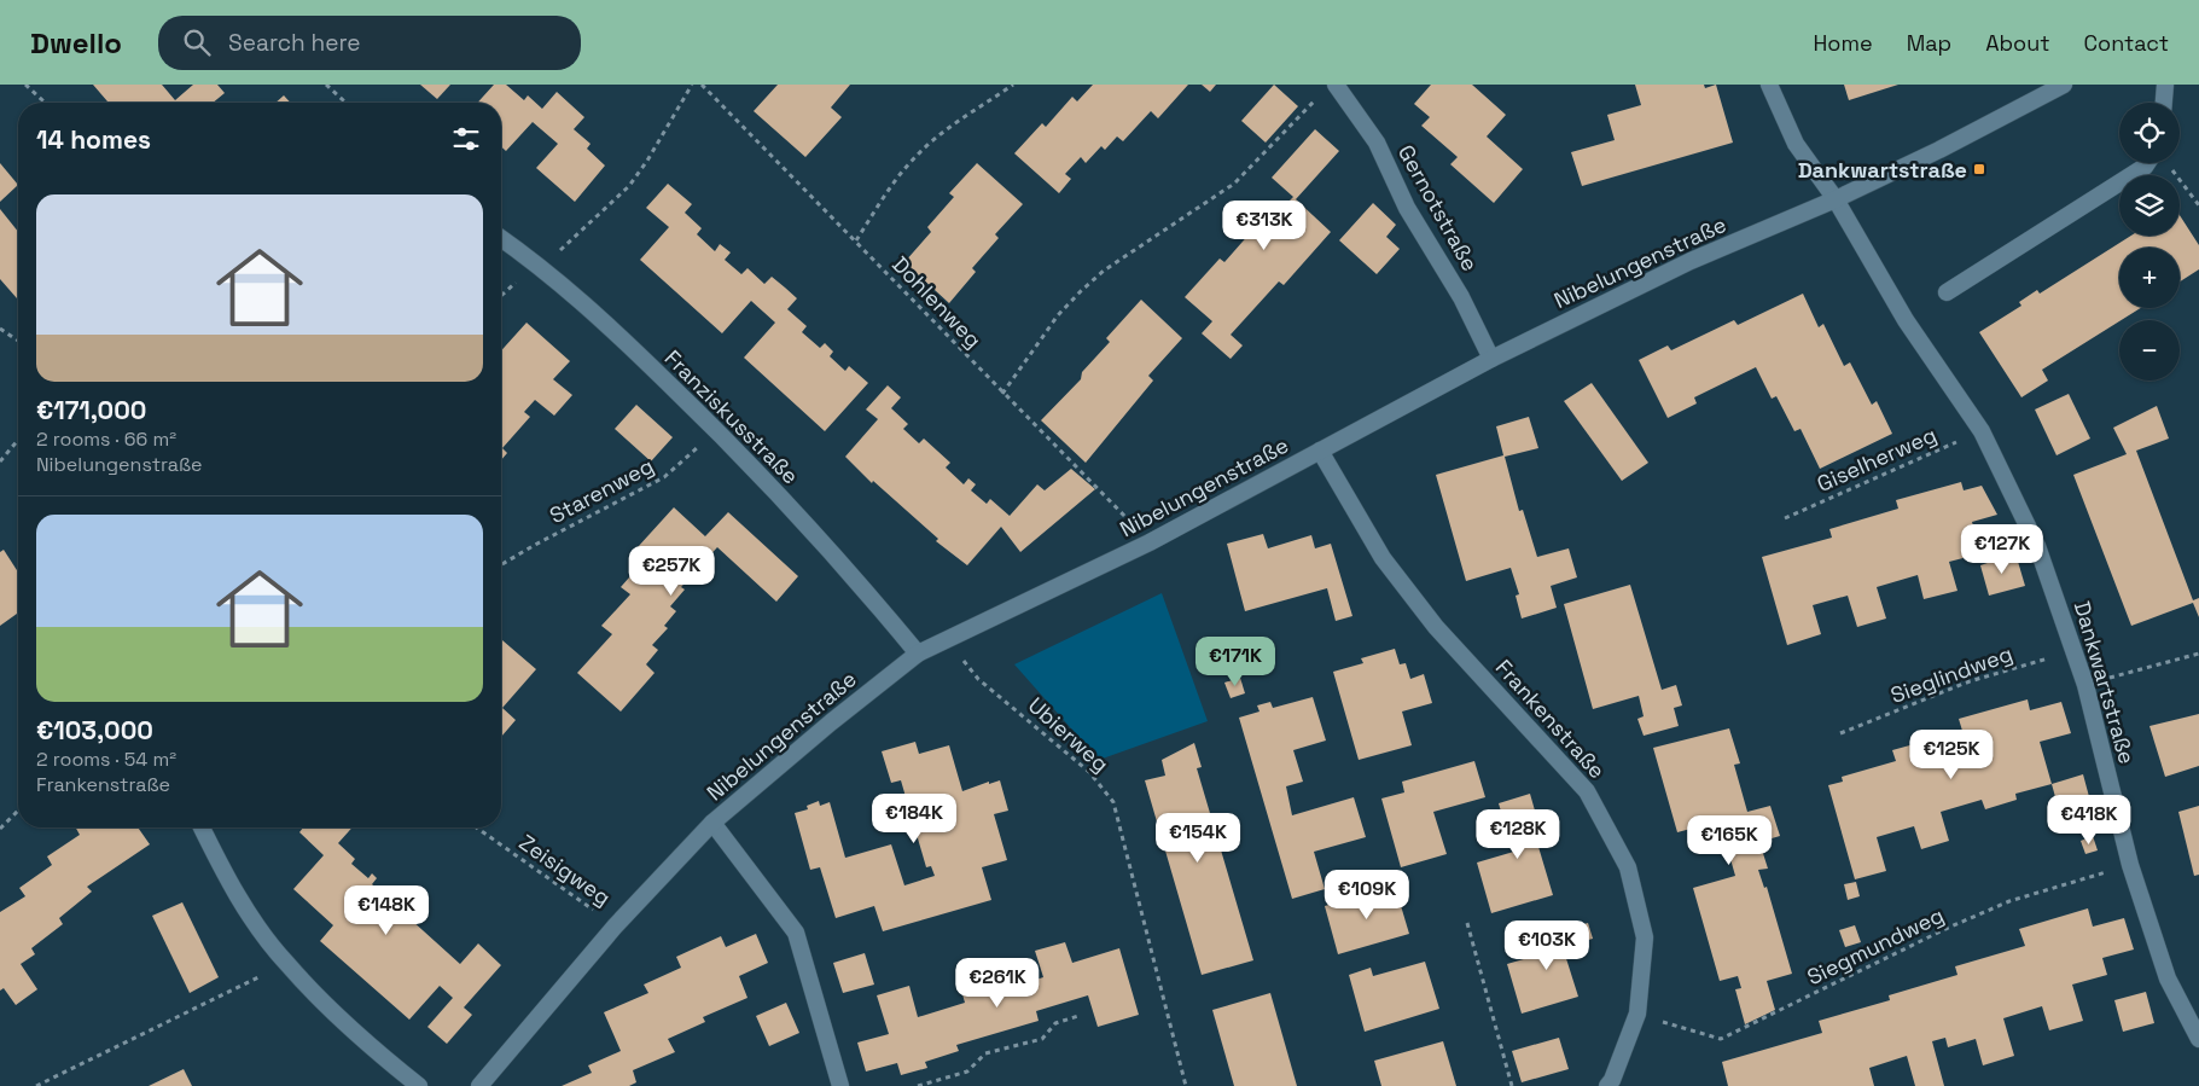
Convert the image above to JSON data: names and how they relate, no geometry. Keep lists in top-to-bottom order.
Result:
{
  "streets": {
    "street": [
      "Gernotstraße",
      "Nibelungenstraße",
      "Franziskusstraße",
      "Dankwartstraße",
      "Frankenstraße"
    ],
    "path": [
      "Dohlenweg",
      "Giselherweg",
      "Starenweg",
      "Sieglindweg",
      "Ubierweg",
      "Zeisigweg",
      "Siegmundweg"
    ]
  },
  "crossings": [
    ["Gernotstraße", "Nibelungenstraße"],
    ["Nibelungenstraße", "Dohlenweg"],
    ["Nibelungenstraße", "Franziskusstraße"],
    ["Nibelungenstraße", "Dankwartstraße"],
    ["Nibelungenstraße", "Frankenstraße"],
    ["Nibelungenstraße", "Ubierweg"],
    ["Nibelungenstraße", "Zeisigweg"],
    ["Franziskusstraße", "Starenweg"],
    ["Giselherweg", "Dankwartstraße"],
    ["Sieglindweg", "Dankwartstraße"],
    ["Dankwartstraße", "Siegmundweg"],
    ["Frankenstraße", "Siegmundweg"]
  ],
  "places": {
    "transit": ["Dankwartstraße"]
  },
  "page": {
    "header": "Dwello",
    "search": "Search here",
    "nav": [
      "Home",
      "Map",
      "About",
      "Contact"
    ],
    "map_buttons": ["+", "−"],
    "heading": "14 homes",
    "list": [
      {
        "name": "€171,000",
        "note": "2 rooms · 66 m² · Nibelungenstraße"
      },
      {
        "name": "€103,000",
        "note": "2 rooms · 54 m² · Frankenstraße"
      }
    ],
    "price": [
      "€313K",
      "€127K",
      "€257K",
      "€171K",
      "€125K",
      "€184K",
      "€418K",
      "€128K",
      "€154K",
      "€165K",
      "€109K",
      "€148K",
      "€103K",
      "€261K"
    ]
  }
}
